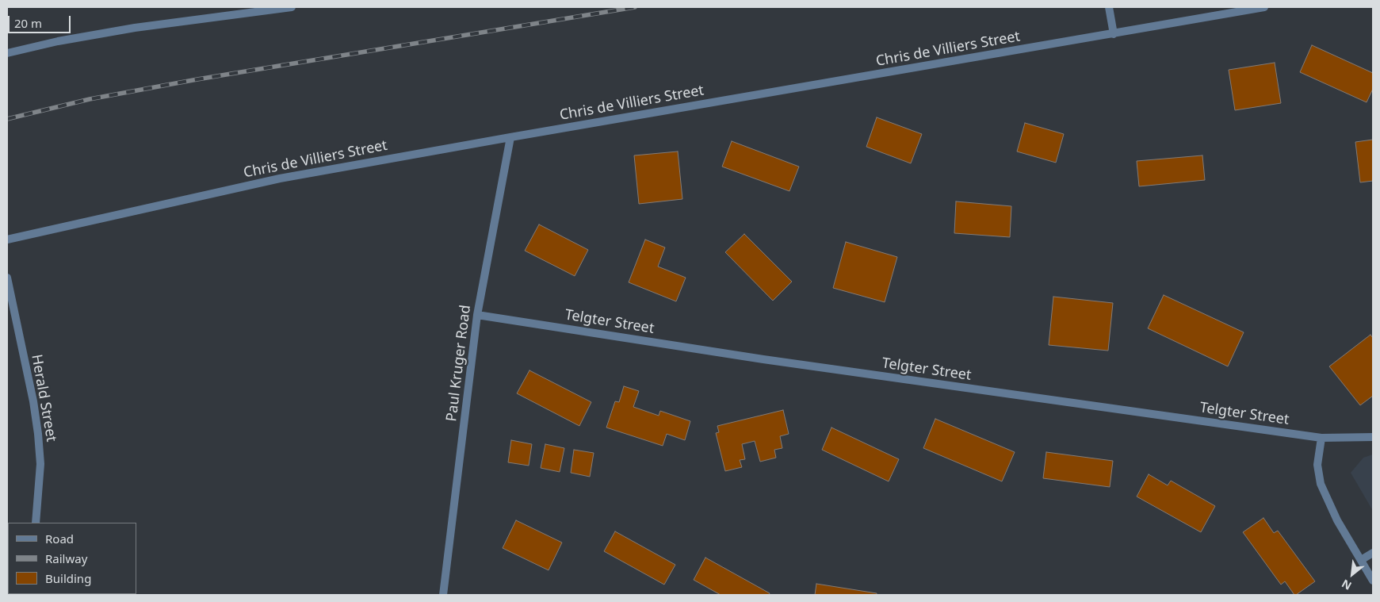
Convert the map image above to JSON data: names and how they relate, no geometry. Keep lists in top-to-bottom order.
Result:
{
  "streets": {
    "street": [
      "Chris de Villiers Street",
      "Telgter Street",
      "Paul Kruger Road",
      "Herald Street"
    ]
  },
  "crossings": [
    ["Chris de Villiers Street", "Paul Kruger Road"],
    ["Telgter Street", "Paul Kruger Road"]
  ],
  "legend": ["Road", "Railway", "Building"],
  "scale_bar": "20 m",
  "north": "bottom left"
}
